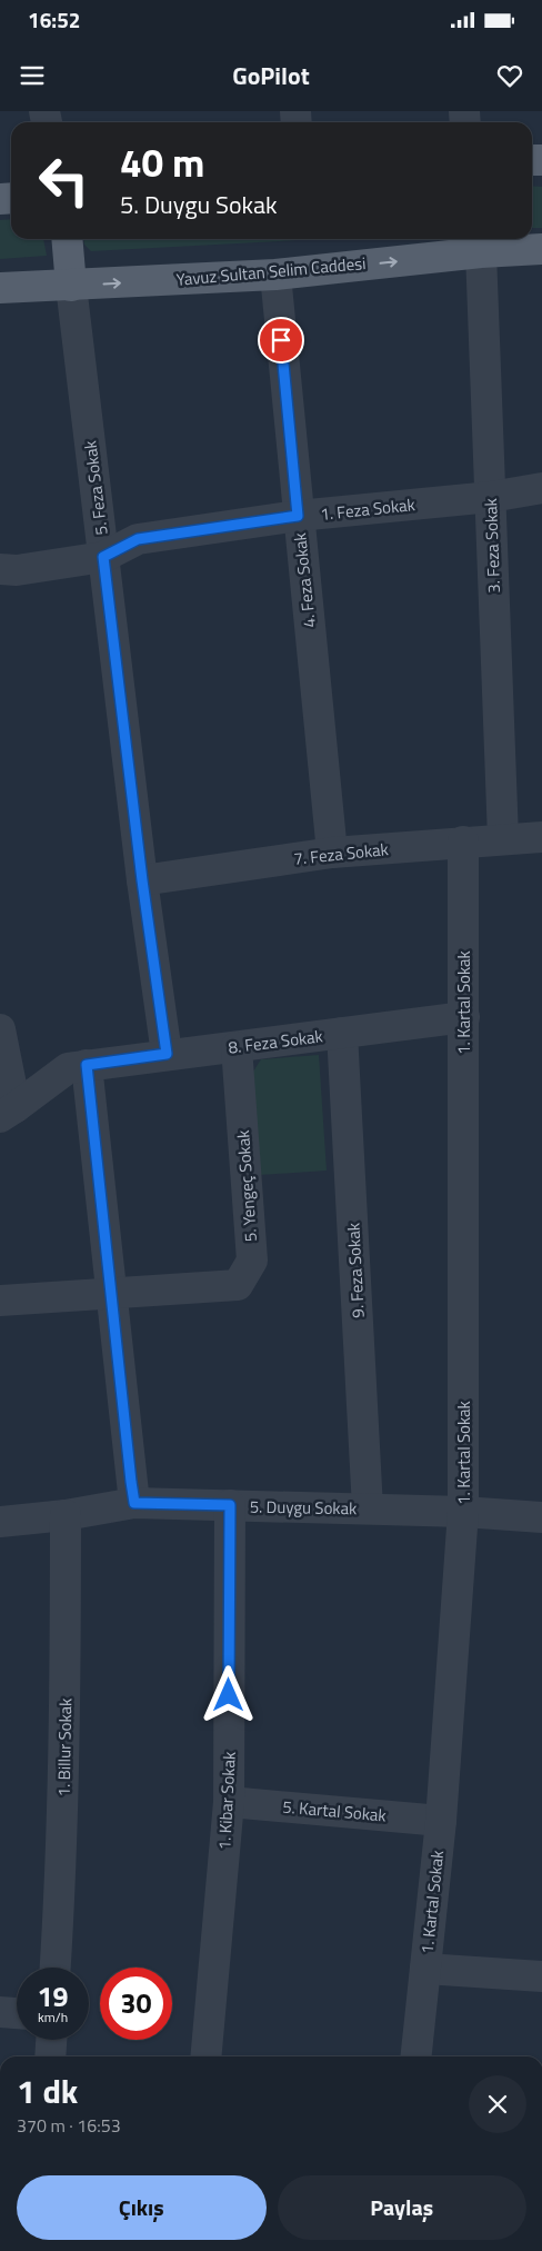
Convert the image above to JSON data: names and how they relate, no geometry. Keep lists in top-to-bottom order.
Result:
{
  "streets": {
    "main road": ["Yavuz Sultan Selim Caddesi"],
    "street": [
      "5. Feza Sokak",
      "1. Feza Sokak",
      "3. Feza Sokak",
      "4. Feza Sokak",
      "7. Feza Sokak",
      "1. Kartal Sokak",
      "8. Feza Sokak",
      "5. Yengeç Sokak",
      "9. Feza Sokak",
      "5. Duygu Sokak",
      "1. Billur Sokak",
      "1. Kibar Sokak",
      "5. Kartal Sokak"
    ]
  },
  "crossings": [
    ["Yavuz Sultan Selim Caddesi", "5. Feza Sokak"],
    ["Yavuz Sultan Selim Caddesi", "3. Feza Sokak"],
    ["Yavuz Sultan Selim Caddesi", "4. Feza Sokak"],
    ["5. Feza Sokak", "1. Feza Sokak"],
    ["5. Feza Sokak", "7. Feza Sokak"],
    ["5. Feza Sokak", "8. Feza Sokak"],
    ["1. Feza Sokak", "3. Feza Sokak"],
    ["1. Feza Sokak", "4. Feza Sokak"],
    ["3. Feza Sokak", "7. Feza Sokak"],
    ["4. Feza Sokak", "7. Feza Sokak"],
    ["7. Feza Sokak", "1. Kartal Sokak"],
    ["1. Kartal Sokak", "8. Feza Sokak"],
    ["1. Kartal Sokak", "5. Duygu Sokak"],
    ["1. Kartal Sokak", "5. Kartal Sokak"],
    ["8. Feza Sokak", "5. Yengeç Sokak"],
    ["8. Feza Sokak", "9. Feza Sokak"],
    ["9. Feza Sokak", "5. Duygu Sokak"],
    ["5. Duygu Sokak", "1. Billur Sokak"],
    ["5. Duygu Sokak", "1. Kibar Sokak"],
    ["1. Kibar Sokak", "5. Kartal Sokak"]
  ],
  "one_way": ["Yavuz Sultan Selim Caddesi"],
  "page": {
    "status": "16:52",
    "header": "GoPilot",
    "turn": ["40 m", "5. Duygu Sokak"],
    "speed": "19 km/h",
    "limit": "30",
    "heading": ["1 dk", "370 m · 16:53"],
    "buttons": ["Çıkış", "Paylaş"]
  }
}
